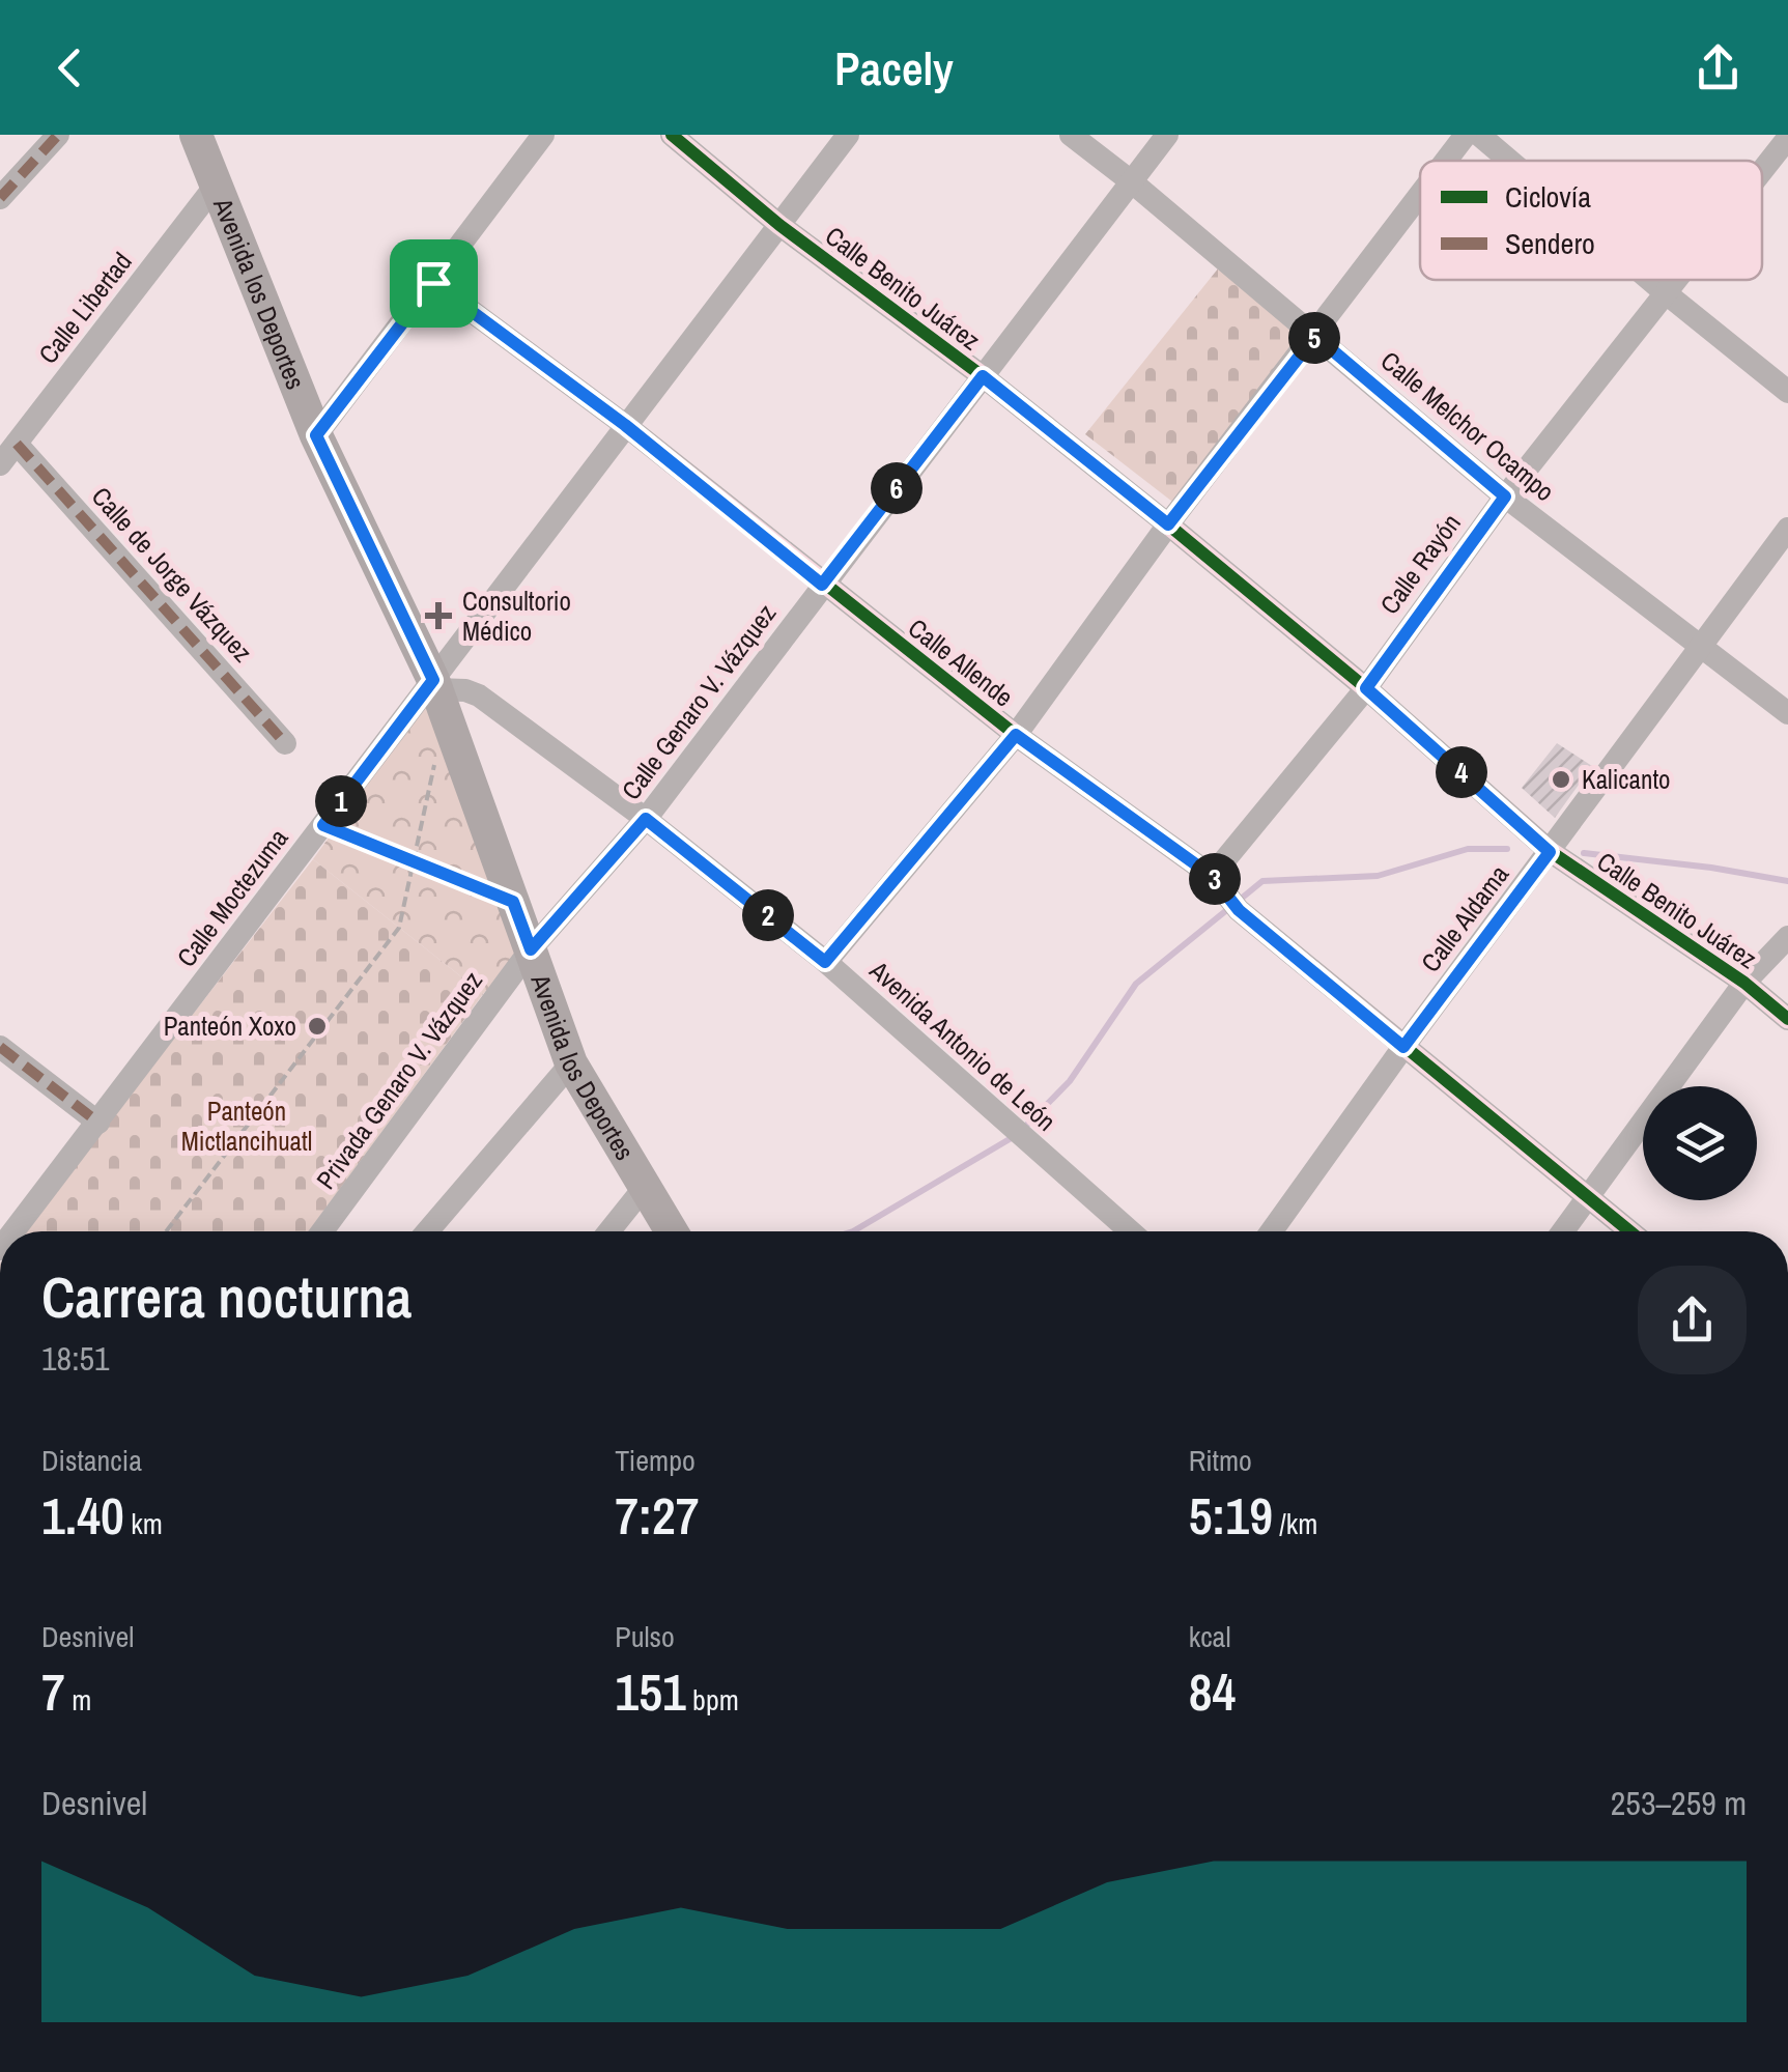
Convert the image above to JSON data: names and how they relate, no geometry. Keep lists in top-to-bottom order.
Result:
{
  "streets": {
    "street": [
      "Calle Benito Juárez",
      "Avenida los Deportes",
      "Calle Libertad",
      "Calle Melchor Ocampo",
      "Calle Rayón",
      "Calle de Jorge Vázquez",
      "Calle Allende",
      "Calle Genaro V. Vázquez",
      "Calle Moctezuma",
      "Calle Aldama",
      "Avenida Antonio de León",
      "Privada Genaro V. Vázquez"
    ]
  },
  "crossings": [
    ["Calle Benito Juárez", "Calle Rayón"],
    ["Calle Benito Juárez", "Calle Genaro V. Vázquez"],
    ["Calle Benito Juárez", "Calle Moctezuma"],
    ["Calle Benito Juárez", "Calle Aldama"],
    ["Avenida los Deportes", "Calle Libertad"],
    ["Avenida los Deportes", "Calle Genaro V. Vázquez"],
    ["Avenida los Deportes", "Calle Moctezuma"],
    ["Avenida los Deportes", "Avenida Antonio de León"],
    ["Avenida los Deportes", "Privada Genaro V. Vázquez"],
    ["Calle Libertad", "Calle de Jorge Vázquez"],
    ["Calle Melchor Ocampo", "Calle Rayón"],
    ["Calle Melchor Ocampo", "Calle Genaro V. Vázquez"],
    ["Calle Melchor Ocampo", "Calle Aldama"],
    ["Calle Rayón", "Calle Allende"],
    ["Calle Allende", "Calle Genaro V. Vázquez"],
    ["Calle Allende", "Calle Moctezuma"],
    ["Calle Allende", "Calle Aldama"],
    ["Calle Genaro V. Vázquez", "Avenida Antonio de León"],
    ["Calle Genaro V. Vázquez", "Privada Genaro V. Vázquez"],
    ["Calle Moctezuma", "Avenida Antonio de León"]
  ],
  "parks": ["Panteón Mictlancihuatl"],
  "places": {
    "health": ["Consultorio Médico"],
    "other": ["Kalicanto", "Panteón Xoxo"]
  },
  "legend": ["Ciclovía", "Sendero"],
  "page": {
    "header": "Pacely",
    "pins": [
      "5",
      "6",
      "4",
      "1",
      "3",
      "2"
    ],
    "heading": ["Carrera nocturna", "18:51"],
    "stats": [
      ["Distancia", "1.40 km"],
      ["Tiempo", "7:27"],
      ["Ritmo", "5:19 /km"],
      ["Desnivel", "7 m"],
      ["Pulso", "151 bpm"],
      ["kcal", "84"]
    ],
    "chart": ["Desnivel", "253–259 m"]
  }
}
